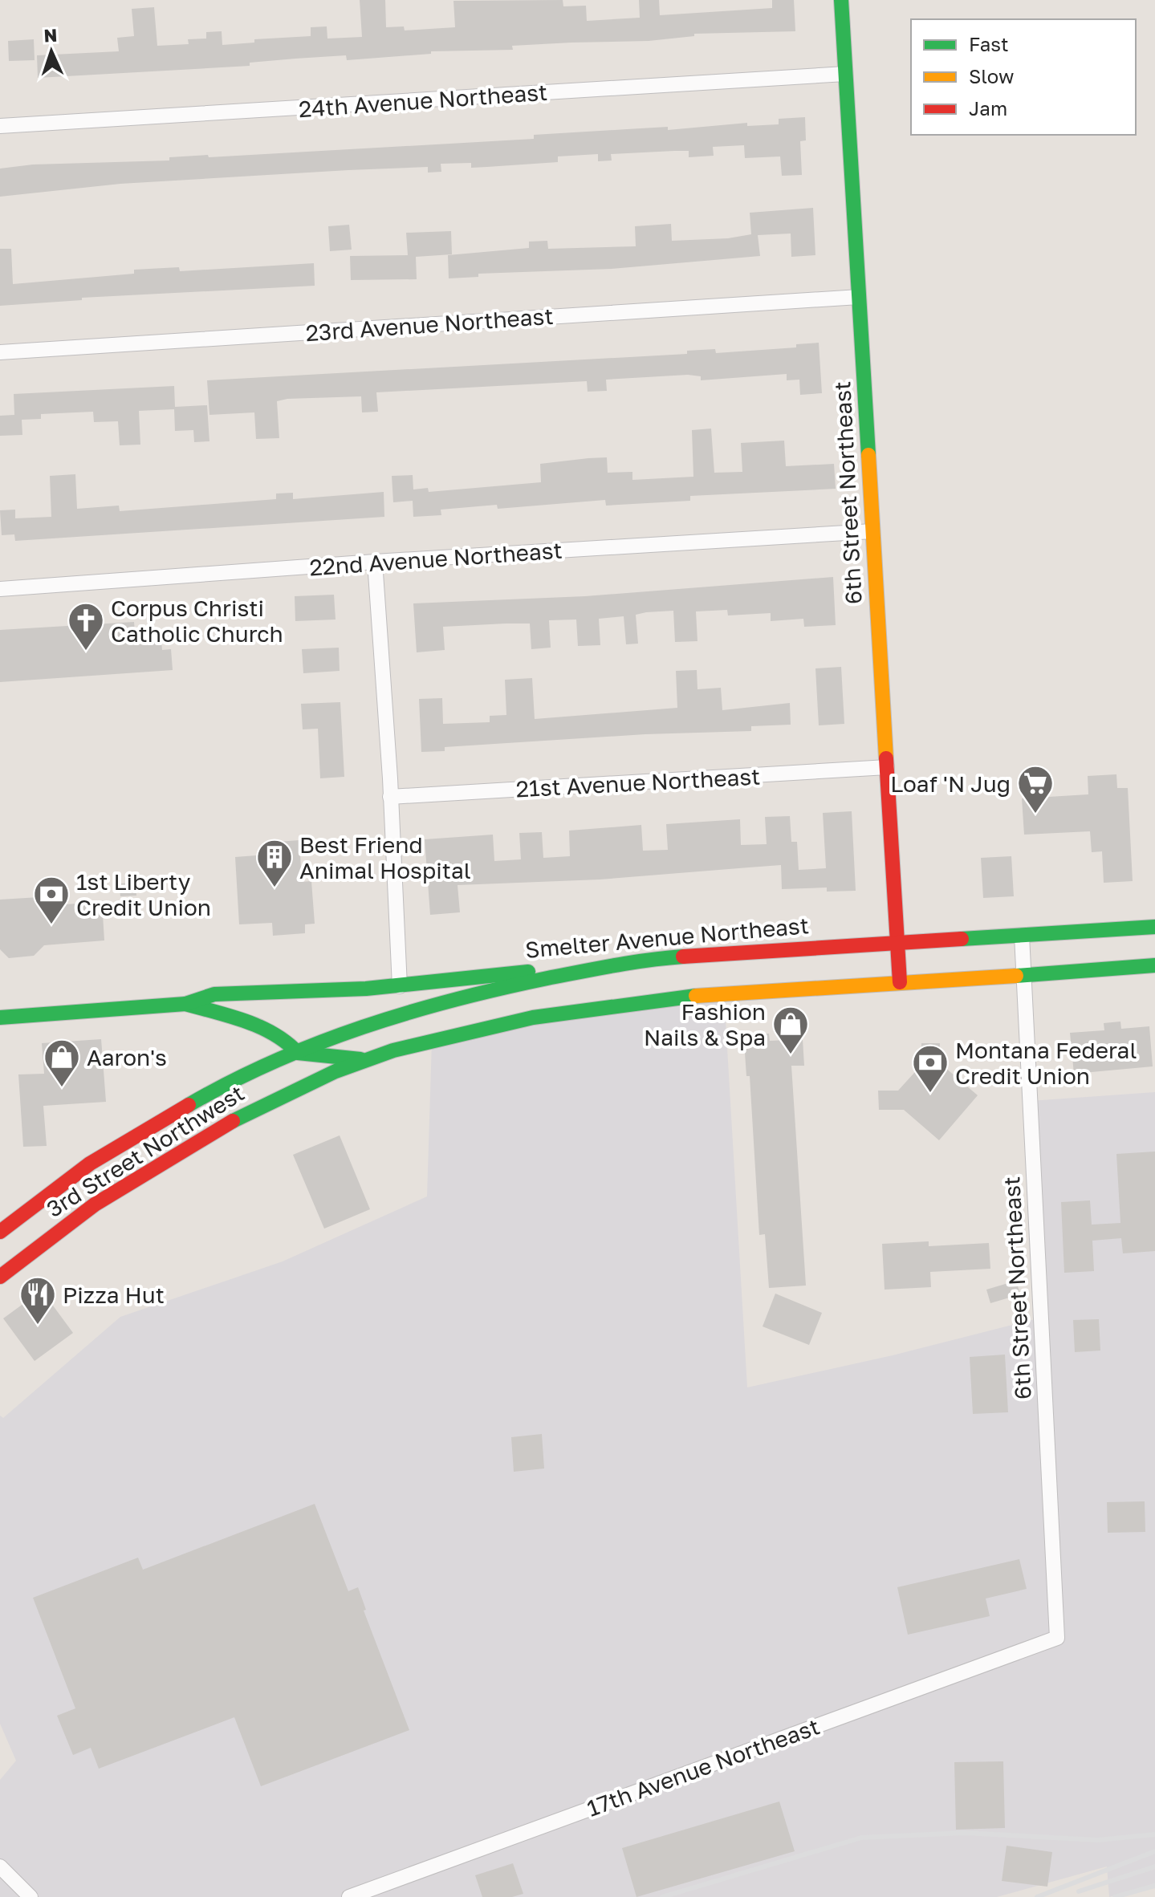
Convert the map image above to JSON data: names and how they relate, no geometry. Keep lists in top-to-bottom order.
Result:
{
  "streets": {
    "main road": ["6th Street Northeast", "Smelter Avenue Northeast", "3rd Street Northwest"],
    "street": [
      "24th Avenue Northeast",
      "23rd Avenue Northeast",
      "22nd Avenue Northeast",
      "21st Avenue Northeast",
      "17th Avenue Northeast"
    ]
  },
  "crossings": [
    ["24th Avenue Northeast", "6th Street Northeast"],
    ["23rd Avenue Northeast", "6th Street Northeast"],
    ["6th Street Northeast", "22nd Avenue Northeast"],
    ["6th Street Northeast", "21st Avenue Northeast"],
    ["6th Street Northeast", "Smelter Avenue Northeast"],
    ["6th Street Northeast", "3rd Street Northwest"],
    ["6th Street Northeast", "17th Avenue Northeast"],
    ["Smelter Avenue Northeast", "3rd Street Northwest"]
  ],
  "places": {
    "church": ["Corpus Christi Catholic Church"],
    "supermarket": ["Loaf 'N Jug"],
    "building": ["Best Friend Animal Hospital"],
    "bank": ["1st Liberty Credit Union", "Montana Federal Credit Union"],
    "shop": ["Fashion Nails & Spa", "Aaron's"],
    "restaurant": ["Pizza Hut"]
  },
  "legend": ["Fast", "Slow", "Jam"],
  "north": "top"
}
